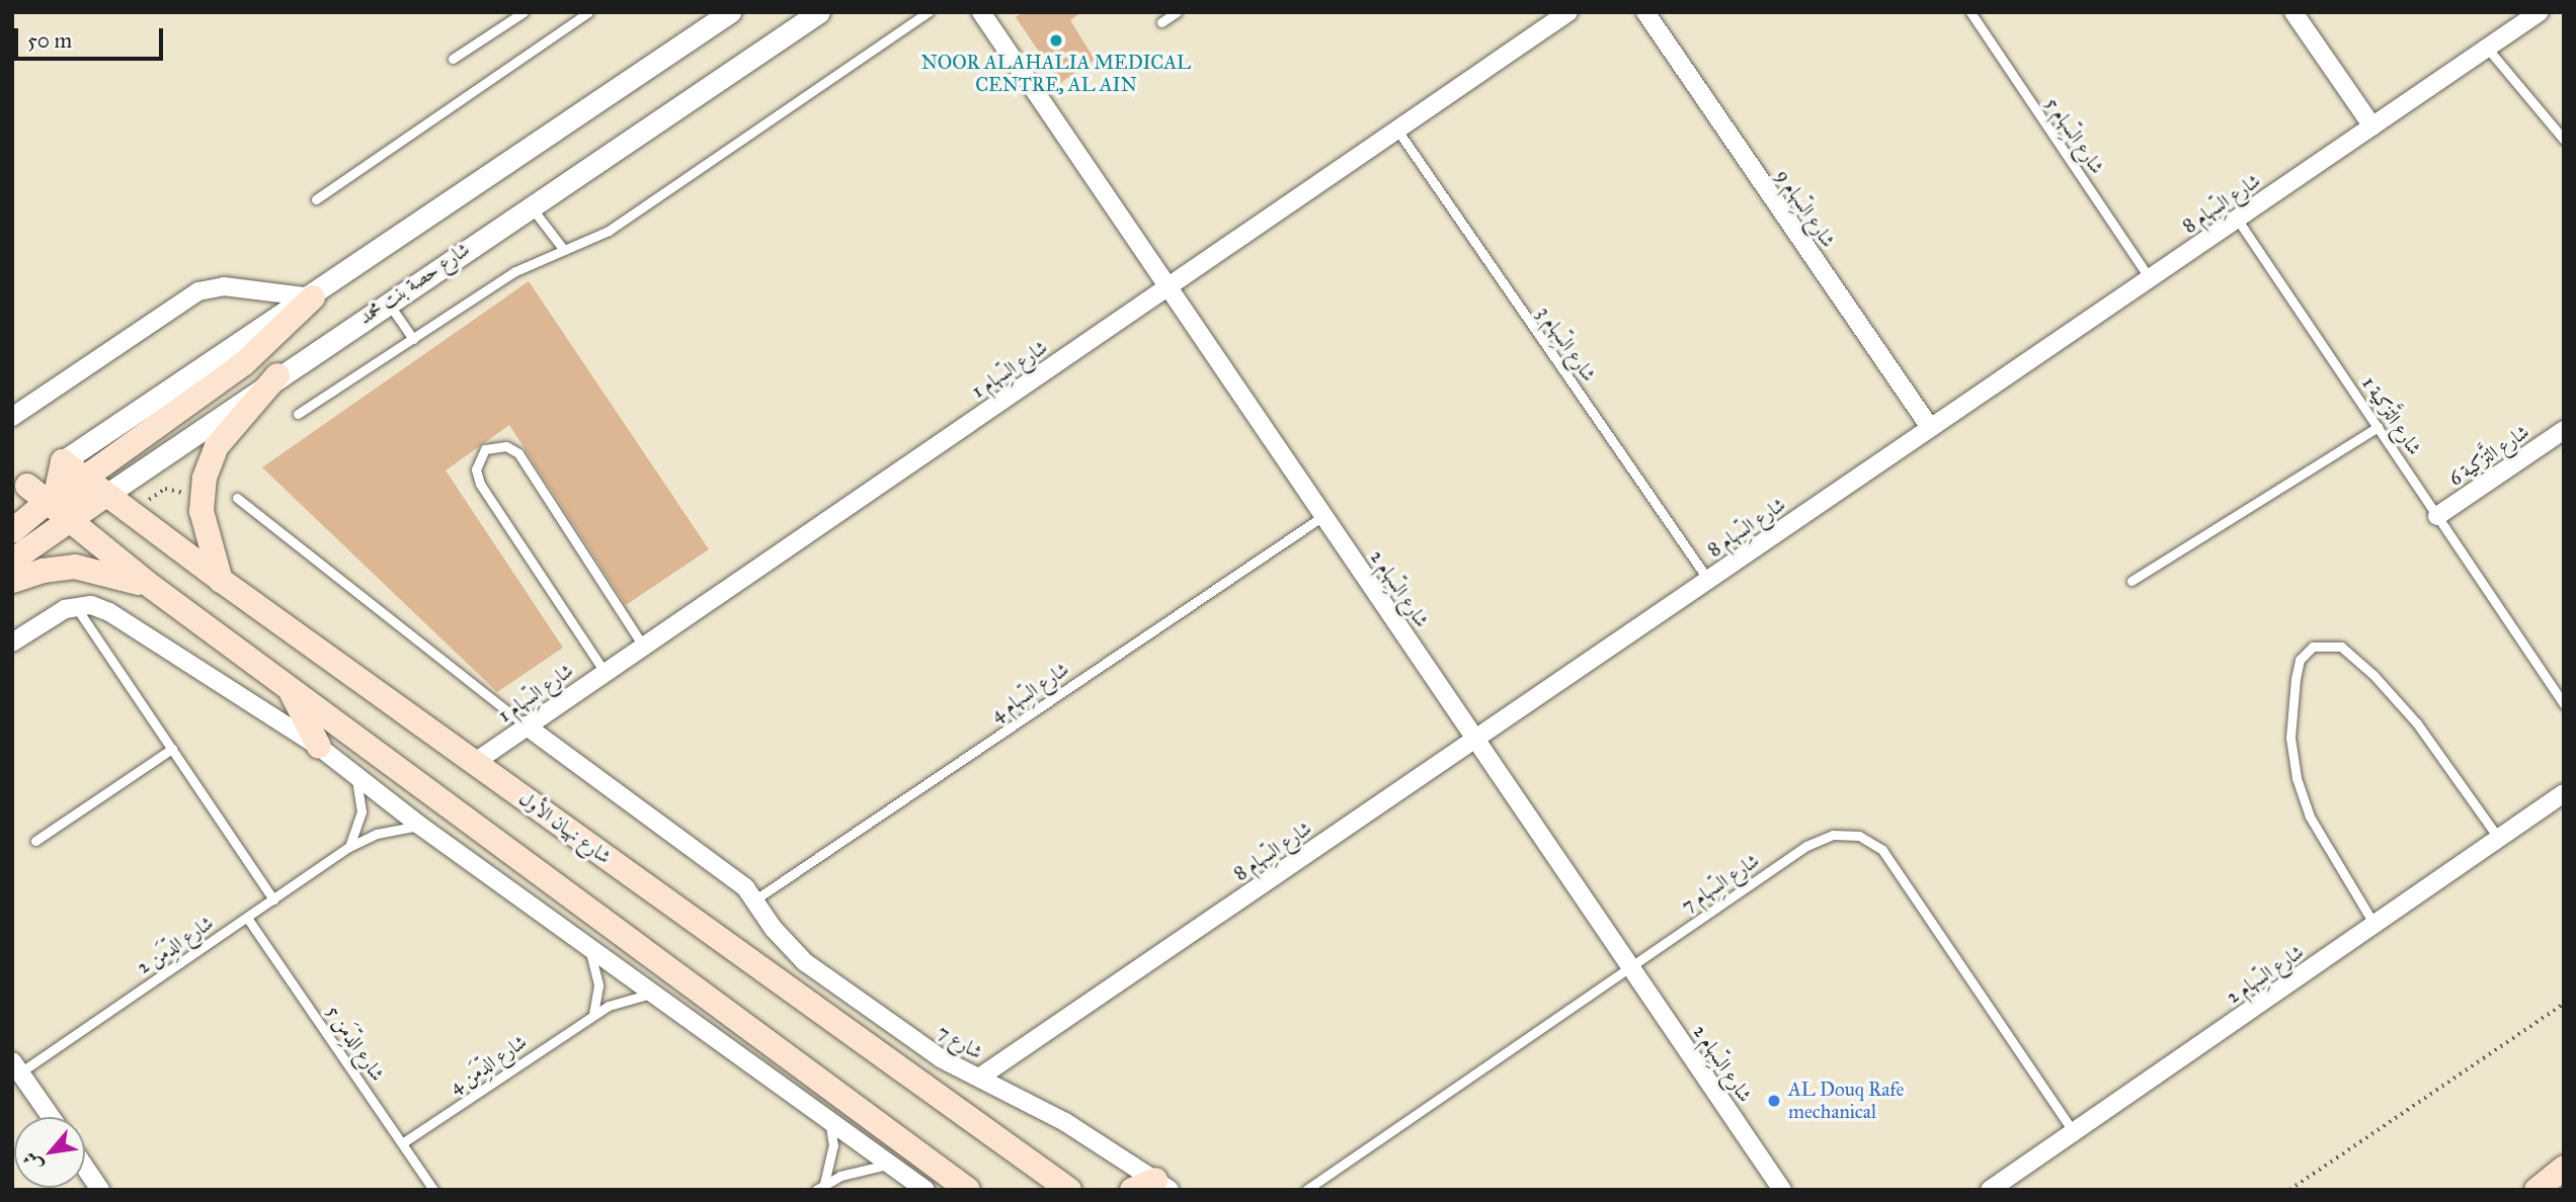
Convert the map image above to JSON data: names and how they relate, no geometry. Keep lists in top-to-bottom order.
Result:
{
  "streets": {
    "main road": ["شارع حصة بنت محمد", "شارع نهيان الأول"],
    "street": [
      "شارع السِّهام 8",
      "شارع السِّهام 9",
      "شارع السِّهام 1",
      "شارع التَّزكية 6",
      "شارع السِّهام 2",
      "شارع 7"
    ],
    "lane": [
      "شارع السِّهام 5",
      "شارع السِّهام 3",
      "شارع التَّزكية 1",
      "شارع السِّهام 4",
      "شارع السِّهام 7",
      "شارع الدِّمَن 2",
      "شارع الدِّمَن 5",
      "شارع الدِّمَن 4"
    ]
  },
  "crossings": [
    ["شارع السِّهام 5", "شارع السِّهام 8"],
    ["شارع السِّهام 8", "شارع السِّهام 9"],
    ["شارع السِّهام 8", "شارع السِّهام 3"],
    ["شارع السِّهام 8", "شارع التَّزكية 1"],
    ["شارع السِّهام 8", "شارع السِّهام 2"],
    ["شارع السِّهام 8", "شارع 7"],
    ["شارع حصة بنت محمد", "شارع نهيان الأول"],
    ["شارع السِّهام 3", "شارع السِّهام 1"],
    ["شارع السِّهام 1", "شارع السِّهام 2"],
    ["شارع السِّهام 1", "شارع نهيان الأول"],
    ["شارع السِّهام 1", "شارع 7"],
    ["شارع التَّزكية 1", "شارع التَّزكية 6"],
    ["شارع السِّهام 2", "شارع السِّهام 4"],
    ["شارع السِّهام 2", "شارع السِّهام 7"],
    ["شارع السِّهام 4", "شارع 7"],
    ["شارع الدِّمَن 2", "شارع الدِّمَن 5"],
    ["شارع الدِّمَن 5", "شارع الدِّمَن 4"]
  ],
  "places": ["NOOR ALAHALIA MEDICAL CENTRE, AL AIN", "AL Douq Rafe mechanical"],
  "scale_bar": "50 m",
  "north": "bottom left"
}
